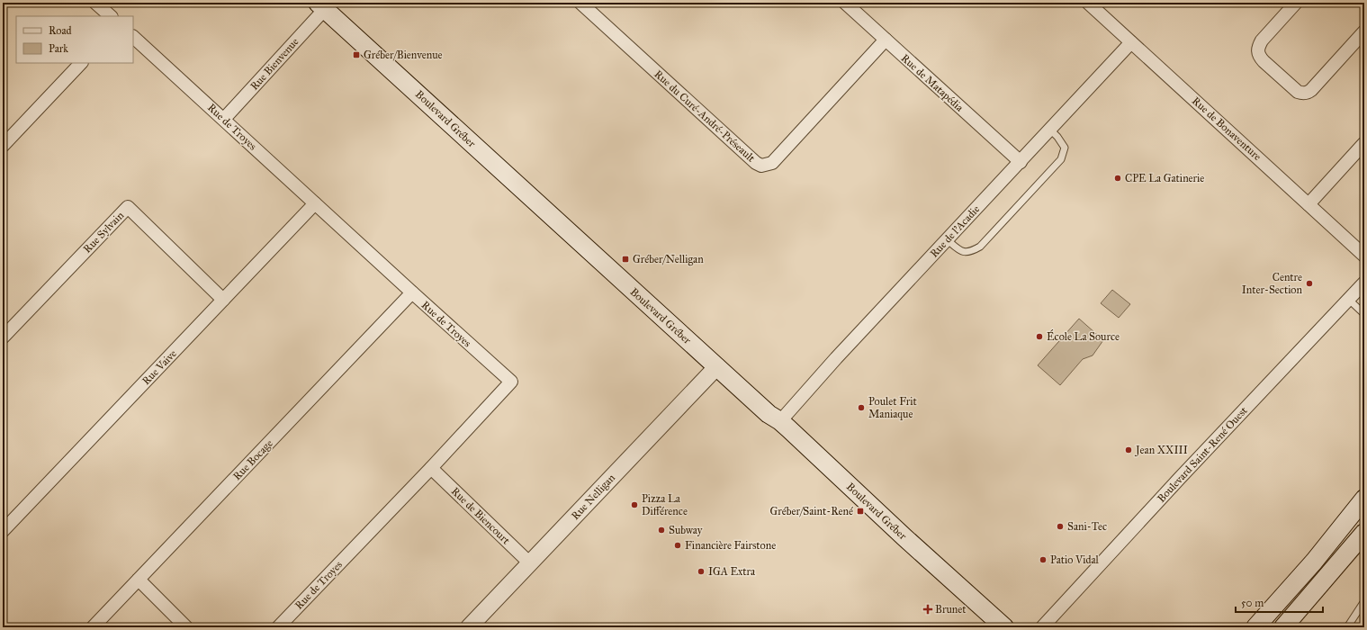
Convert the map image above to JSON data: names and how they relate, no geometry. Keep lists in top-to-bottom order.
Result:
{
  "streets": {
    "main road": ["Boulevard Gréber"],
    "street": [
      "Rue Bienvenue",
      "Rue de Matapédia",
      "Rue du Curé-André-Préseault",
      "Rue de Troyes",
      "Rue de Bonaventure",
      "Rue de l'Acadie",
      "Rue Sylvain",
      "Rue Vaive",
      "Boulevard Saint-René Ouest",
      "Rue Bocage",
      "Rue Nelligan",
      "Rue de Biencourt"
    ]
  },
  "crossings": [
    ["Rue Bienvenue", "Boulevard Gréber"],
    ["Rue Bienvenue", "Rue de Troyes"],
    ["Rue de Matapédia", "Rue du Curé-André-Préseault"],
    ["Rue de Matapédia", "Rue de l'Acadie"],
    ["Boulevard Gréber", "Rue de l'Acadie"],
    ["Boulevard Gréber", "Rue Nelligan"],
    ["Rue de Troyes", "Rue Vaive"],
    ["Rue de Troyes", "Rue Bocage"],
    ["Rue de Troyes", "Rue de Biencourt"],
    ["Rue de Bonaventure", "Rue de l'Acadie"],
    ["Rue Sylvain", "Rue Vaive"],
    ["Rue Nelligan", "Rue de Biencourt"]
  ],
  "places": {
    "transit": ["Gréber/Bienvenue", "Gréber/Nelligan", "Gréber/Saint-René"],
    "other": [
      "CPE La Gatinerie",
      "Centre Inter-Section",
      "École La Source",
      "Poulet Frit Maniaque",
      "Jean XXIII",
      "Pizza La Différence",
      "Sani-Tec",
      "Subway",
      "Financière Fairstone",
      "Patio Vidal",
      "IGA Extra"
    ],
    "health": ["Brunet"]
  },
  "legend": ["Road", "Park"],
  "scale_bar": "50 m"
}
